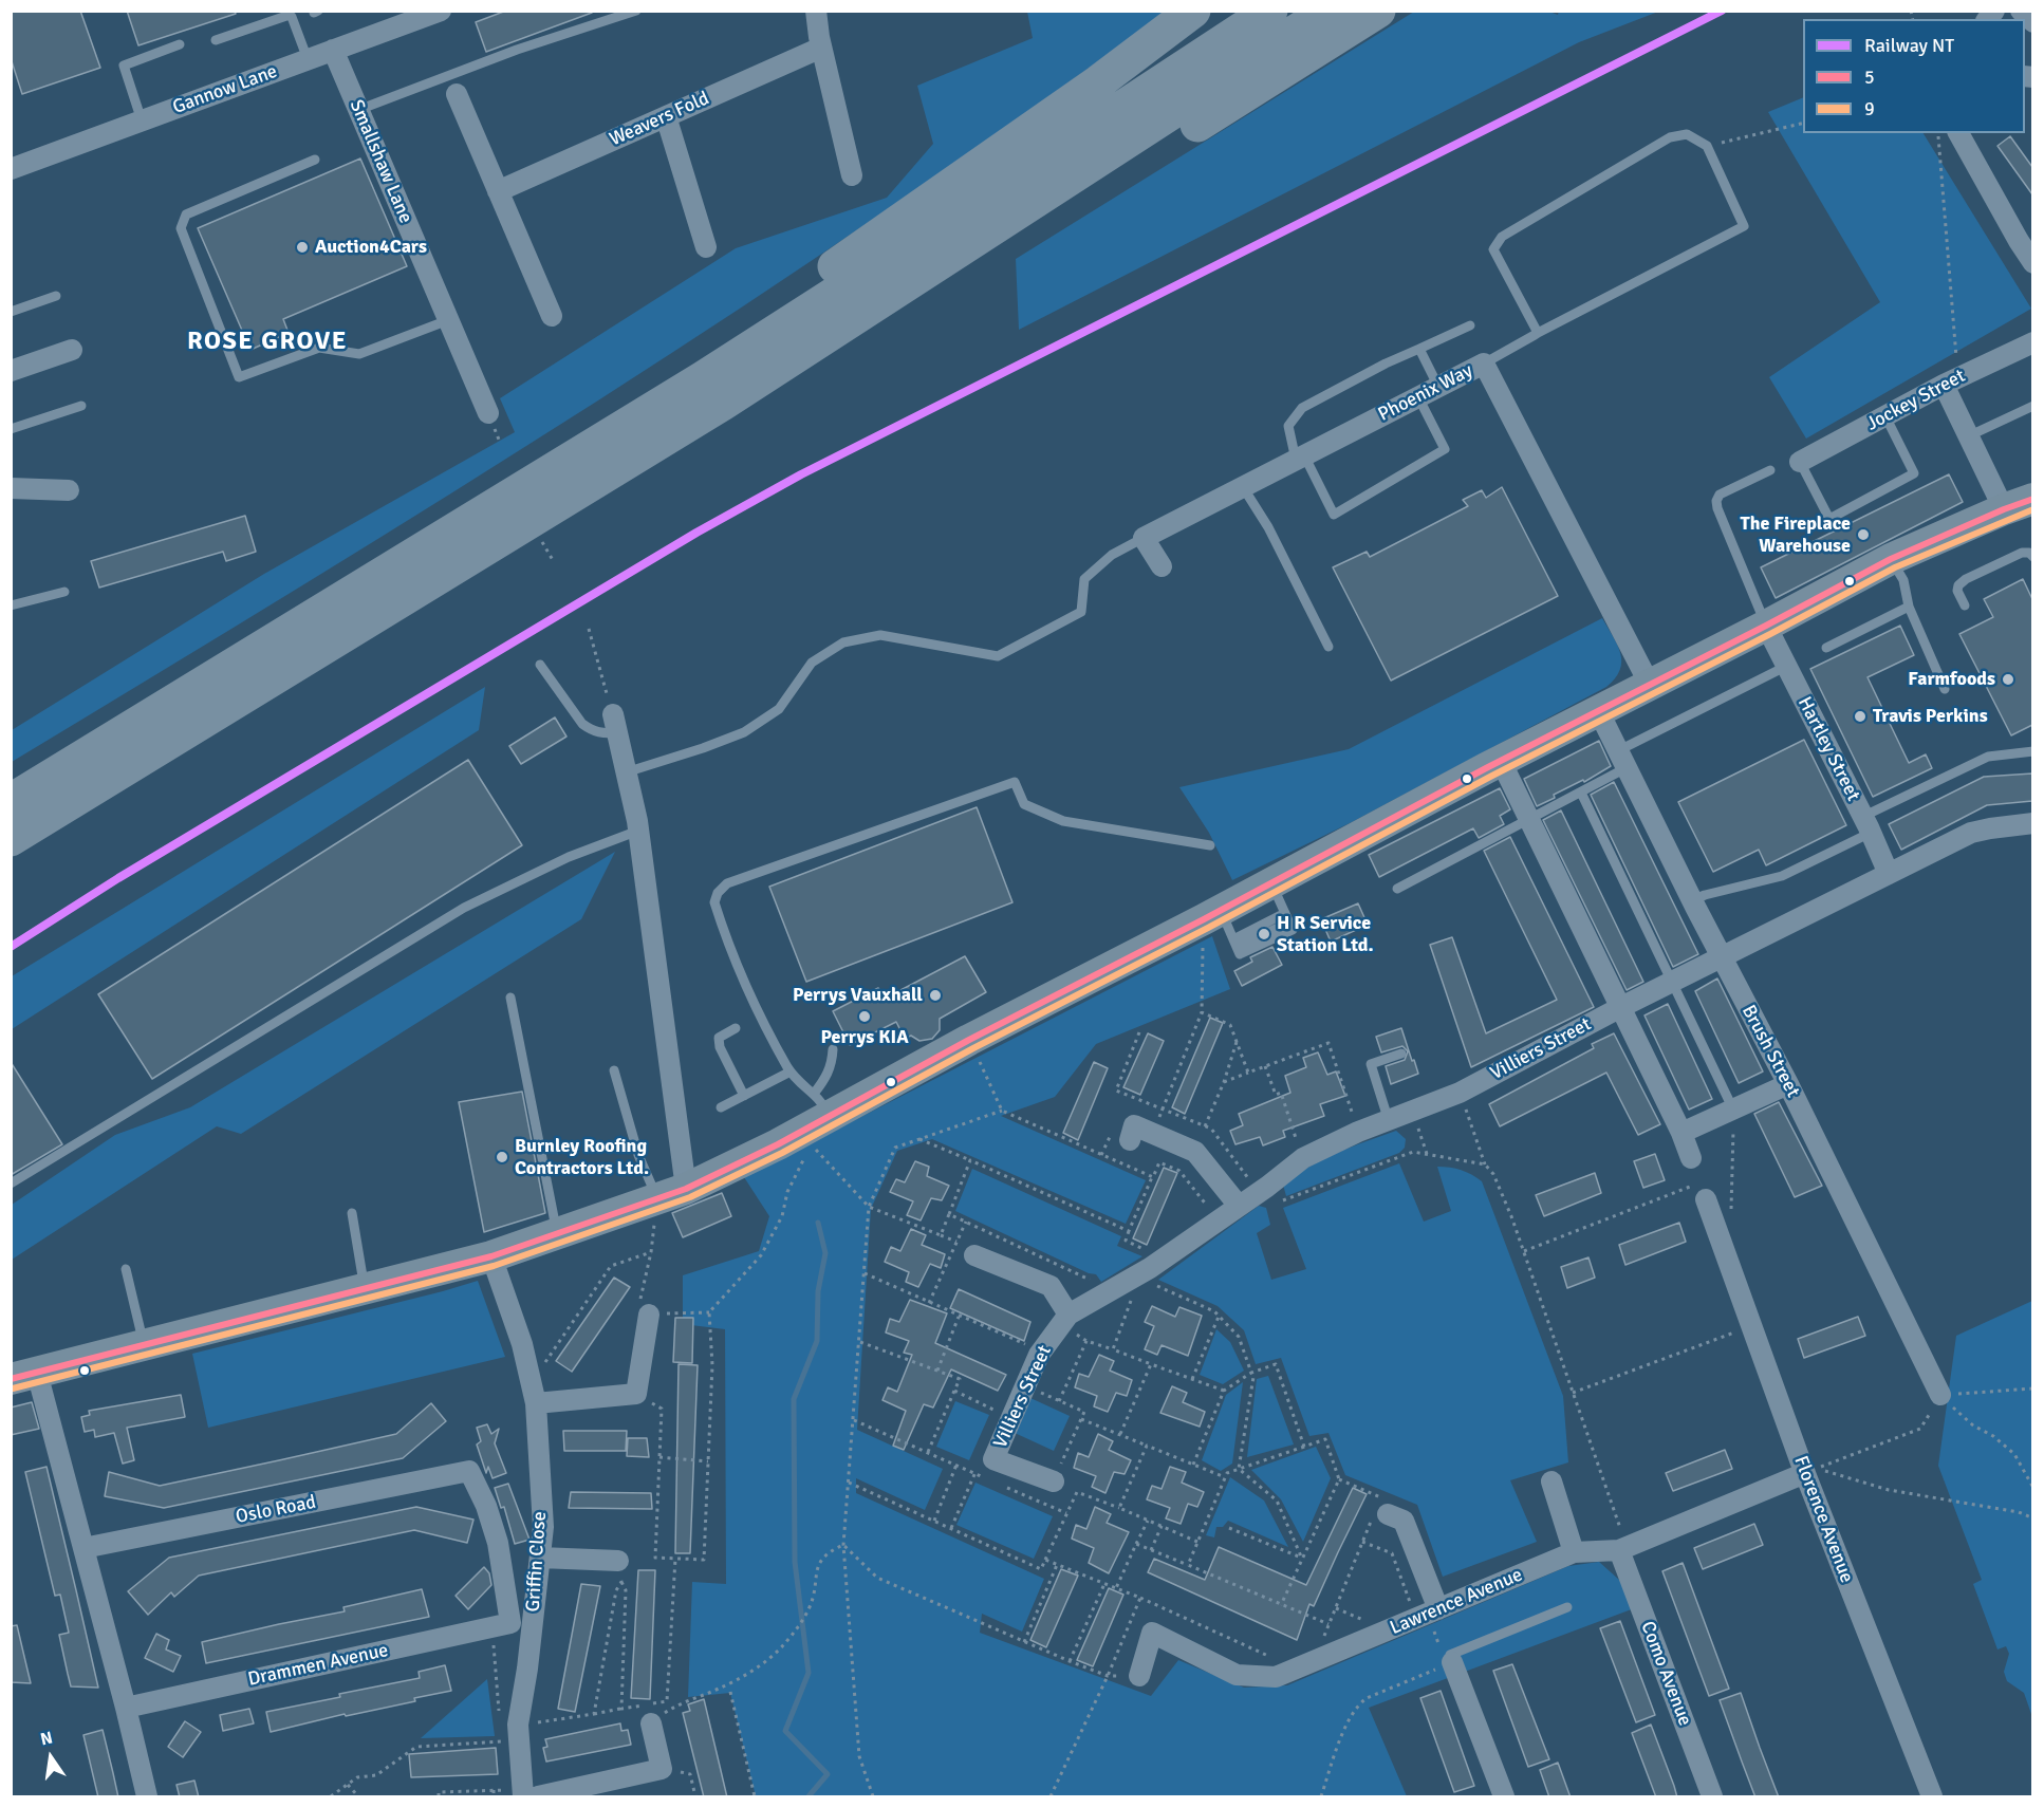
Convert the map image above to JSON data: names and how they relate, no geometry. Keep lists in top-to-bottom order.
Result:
{
  "streets": {
    "street": [
      "Gannow Lane",
      "Weavers Fold",
      "Smallshaw Lane",
      "Phoenix Way",
      "Jockey Street",
      "Hartley Street",
      "Villiers Street",
      "Brush Street",
      "Oslo Road",
      "Florence Avenue",
      "Griffin Close",
      "Lawrence Avenue",
      "Drammen Avenue",
      "Como Avenue"
    ]
  },
  "crossings": [
    ["Gannow Lane", "Smallshaw Lane"],
    ["Hartley Street", "Villiers Street"],
    ["Villiers Street", "Brush Street"],
    ["Oslo Road", "Drammen Avenue"],
    ["Florence Avenue", "Lawrence Avenue"],
    ["Lawrence Avenue", "Como Avenue"]
  ],
  "districts": ["ROSE GROVE"],
  "places": [
    "Auction4Cars",
    "The Fireplace Warehouse",
    "Farmfoods",
    "Travis Perkins",
    "H R Service Station Ltd.",
    "Perrys Vauxhall",
    "Perrys KIA",
    "Burnley Roofing Contractors Ltd."
  ],
  "lines": ["rail line NT", "transit line 5", "transit line 9"],
  "legend": ["Railway NT", "5", "9"],
  "north": "top"
}
